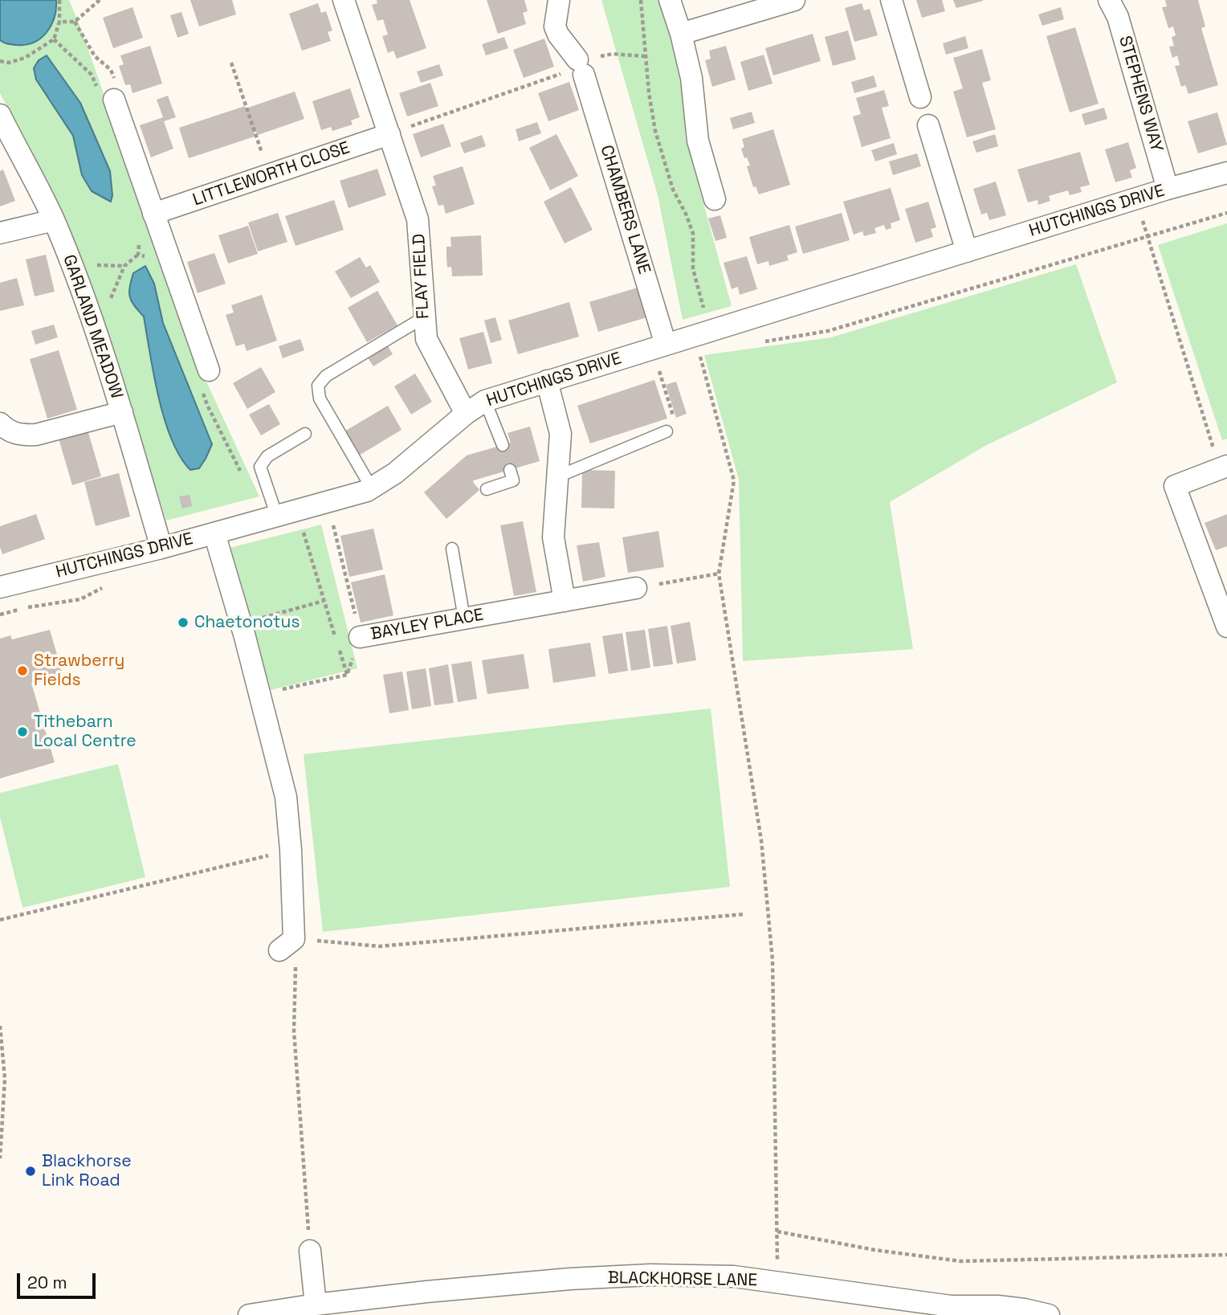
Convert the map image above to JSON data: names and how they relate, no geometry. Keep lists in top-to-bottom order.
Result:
{
  "streets": {
    "street": [
      "STEPHENS WAY",
      "LITTLEWORTH CLOSE",
      "CHAMBERS LANE",
      "HUTCHINGS DRIVE",
      "FLAY FIELD",
      "GARLAND MEADOW",
      "BAYLEY PLACE",
      "BLACKHORSE LANE"
    ]
  },
  "crossings": [
    ["STEPHENS WAY", "HUTCHINGS DRIVE"],
    ["LITTLEWORTH CLOSE", "FLAY FIELD"],
    ["CHAMBERS LANE", "HUTCHINGS DRIVE"],
    ["HUTCHINGS DRIVE", "FLAY FIELD"],
    ["HUTCHINGS DRIVE", "GARLAND MEADOW"],
    ["HUTCHINGS DRIVE", "BAYLEY PLACE"]
  ],
  "places": [
    "Chaetonotus",
    "Strawberry Fields",
    "Tithebarn Local Centre",
    "Blackhorse Link Road"
  ],
  "scale_bar": "20 m"
}
